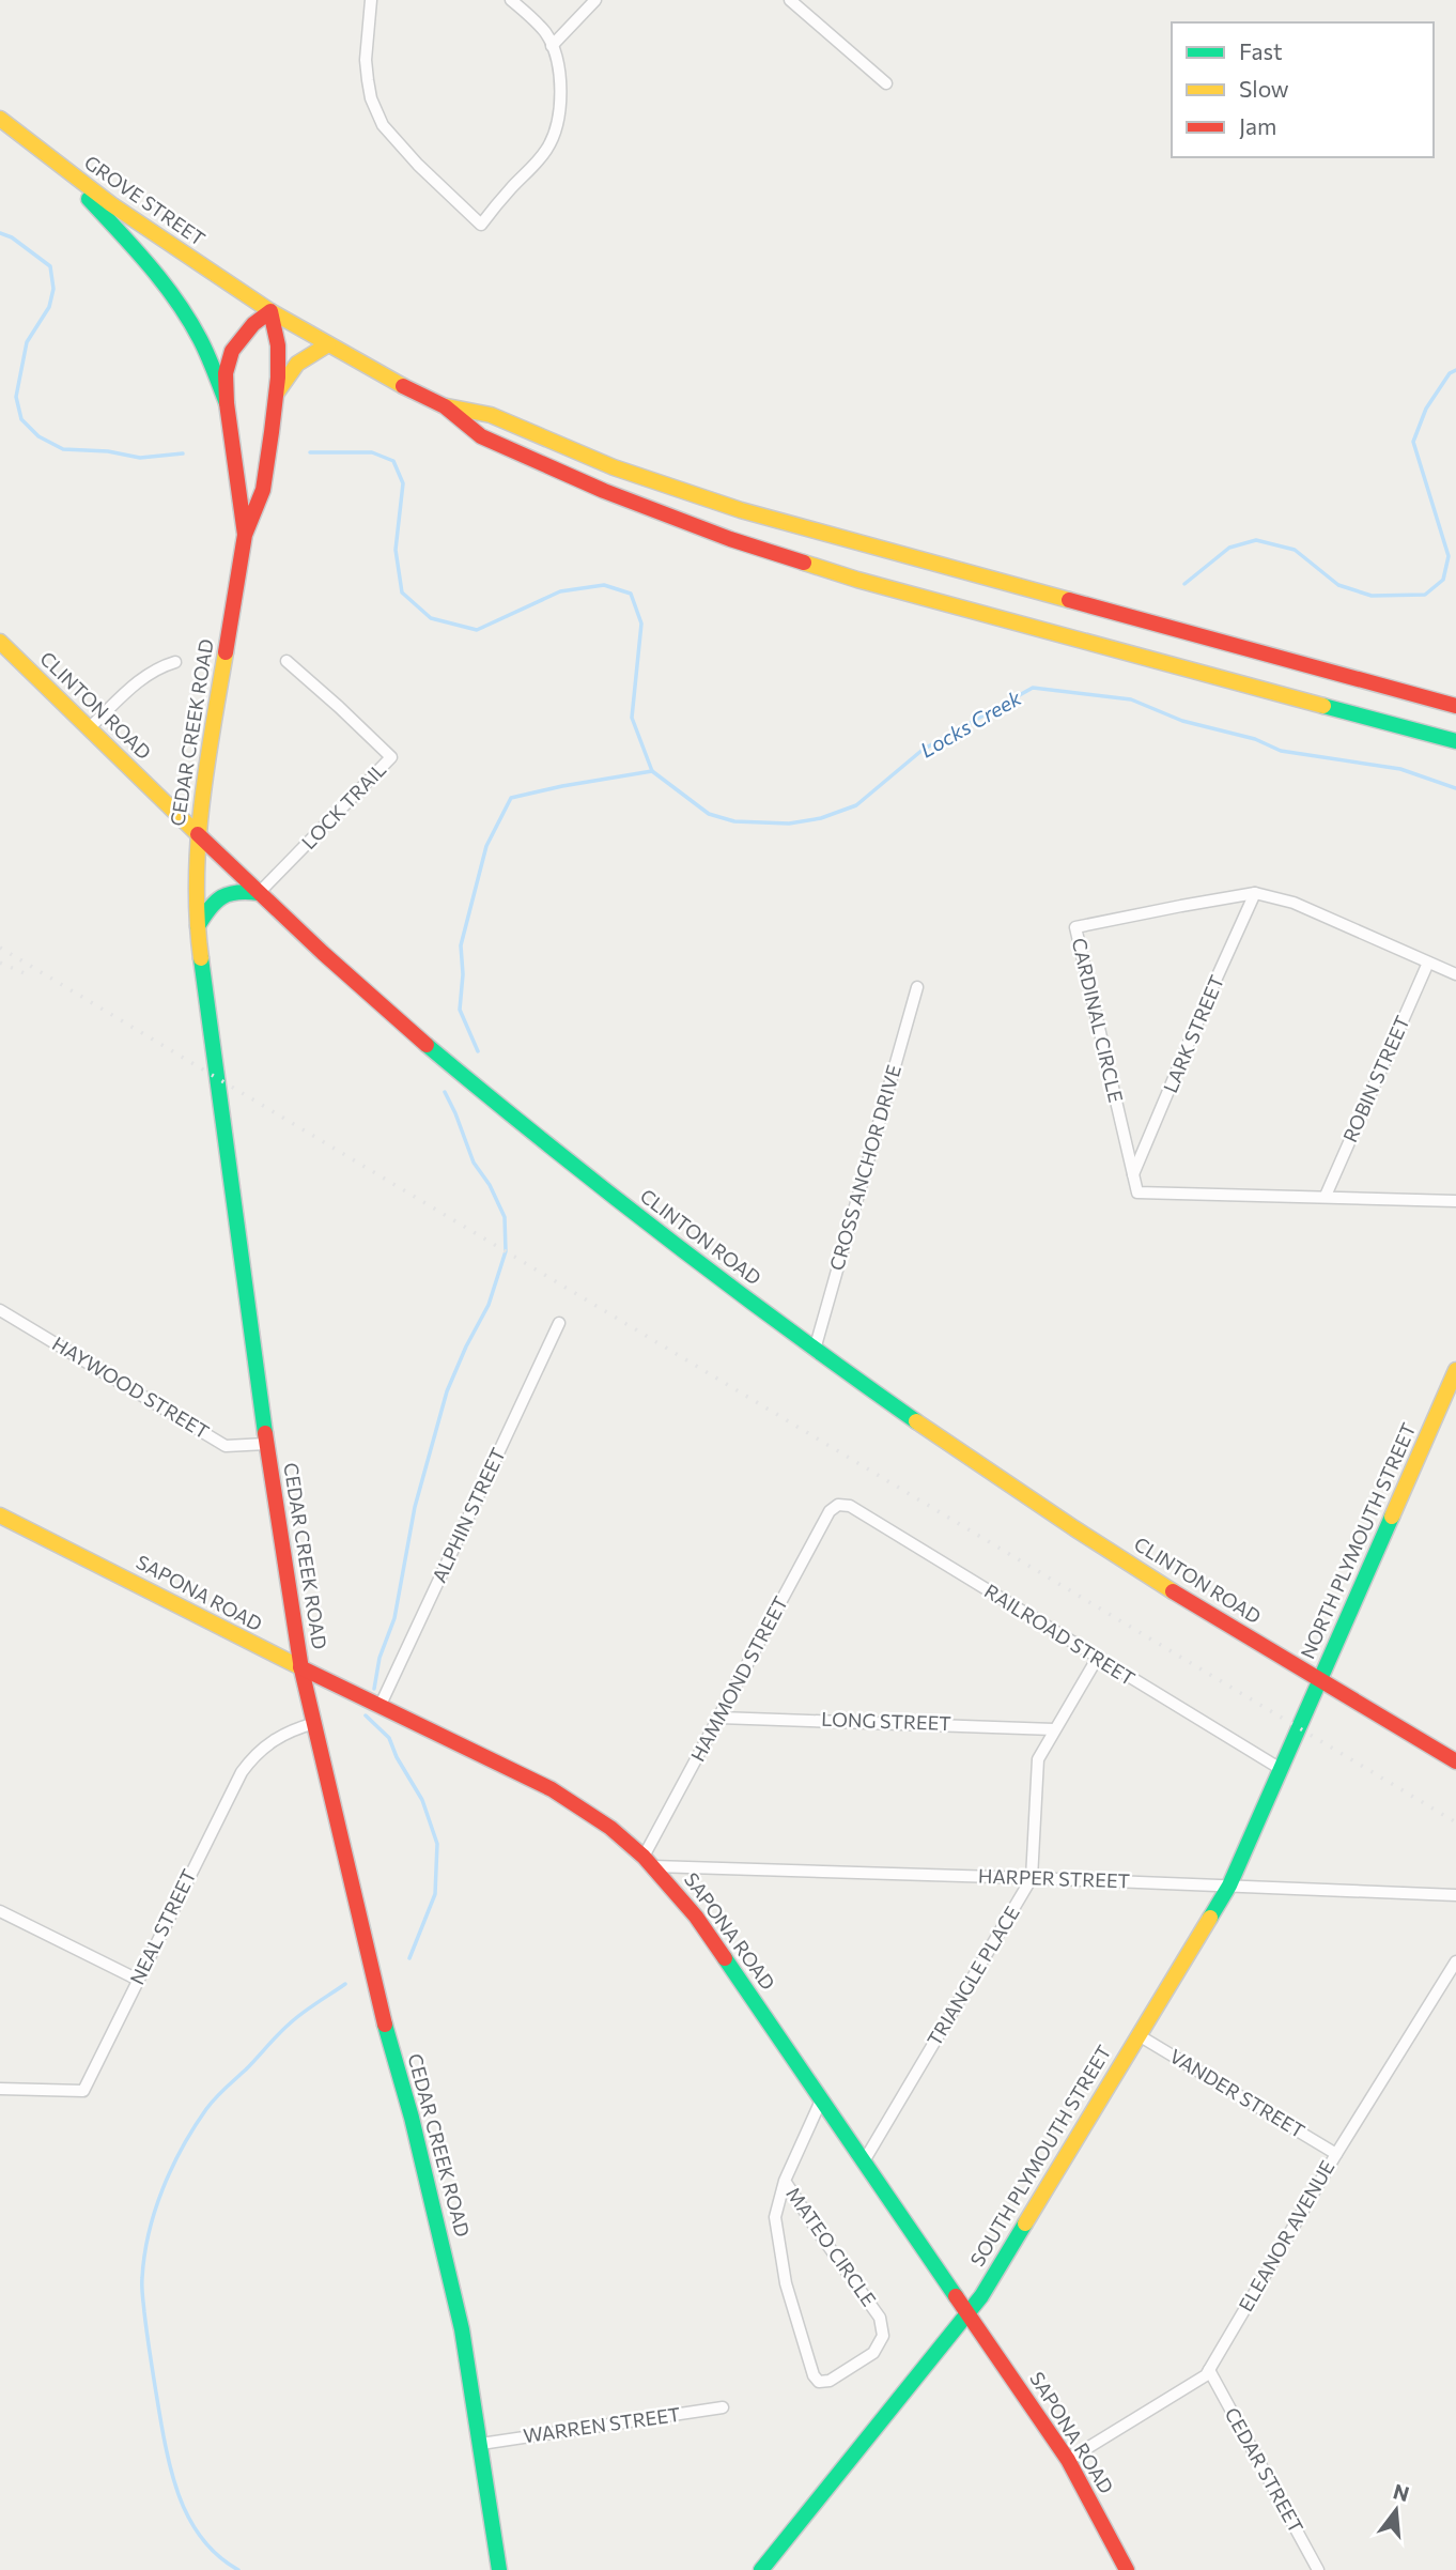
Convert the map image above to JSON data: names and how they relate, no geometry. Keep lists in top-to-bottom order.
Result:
{
  "streets": {
    "main road": [
      "GROVE STREET",
      "CLINTON ROAD",
      "CEDAR CREEK ROAD",
      "NORTH PLYMOUTH STREET",
      "SAPONA ROAD",
      "SOUTH PLYMOUTH STREET"
    ],
    "street": [
      "LOCK TRAIL",
      "CARDINAL CIRCLE",
      "LARK STREET",
      "ROBIN STREET",
      "CROSS ANCHOR DRIVE",
      "HAYWOOD STREET",
      "ALPHIN STREET",
      "RAILROAD STREET",
      "HAMMOND STREET",
      "LONG STREET",
      "HARPER STREET",
      "NEAL STREET",
      "TRIANGLE PLACE",
      "VANDER STREET",
      "ELEANOR AVENUE",
      "MATEO CIRCLE",
      "WARREN STREET",
      "CEDAR STREET"
    ]
  },
  "crossings": [
    ["GROVE STREET", "CEDAR CREEK ROAD"],
    ["CLINTON ROAD", "CEDAR CREEK ROAD"],
    ["CLINTON ROAD", "LOCK TRAIL"],
    ["CLINTON ROAD", "CROSS ANCHOR DRIVE"],
    ["CLINTON ROAD", "NORTH PLYMOUTH STREET"],
    ["CEDAR CREEK ROAD", "HAYWOOD STREET"],
    ["CEDAR CREEK ROAD", "SAPONA ROAD"],
    ["CEDAR CREEK ROAD", "NEAL STREET"],
    ["CEDAR CREEK ROAD", "WARREN STREET"],
    ["CARDINAL CIRCLE", "LARK STREET"],
    ["CARDINAL CIRCLE", "ROBIN STREET"],
    ["ALPHIN STREET", "SAPONA ROAD"],
    ["NORTH PLYMOUTH STREET", "SOUTH PLYMOUTH STREET"],
    ["SAPONA ROAD", "HAMMOND STREET"],
    ["SAPONA ROAD", "HARPER STREET"],
    ["SAPONA ROAD", "TRIANGLE PLACE"],
    ["SAPONA ROAD", "SOUTH PLYMOUTH STREET"],
    ["SAPONA ROAD", "ELEANOR AVENUE"],
    ["SAPONA ROAD", "MATEO CIRCLE"],
    ["RAILROAD STREET", "HAMMOND STREET"],
    ["RAILROAD STREET", "TRIANGLE PLACE"],
    ["RAILROAD STREET", "SOUTH PLYMOUTH STREET"],
    ["HAMMOND STREET", "LONG STREET"],
    ["HAMMOND STREET", "HARPER STREET"],
    ["LONG STREET", "TRIANGLE PLACE"],
    ["HARPER STREET", "TRIANGLE PLACE"],
    ["HARPER STREET", "SOUTH PLYMOUTH STREET"],
    ["VANDER STREET", "SOUTH PLYMOUTH STREET"],
    ["VANDER STREET", "ELEANOR AVENUE"],
    ["ELEANOR AVENUE", "CEDAR STREET"]
  ],
  "water": ["Locks Creek"],
  "legend": ["Fast", "Slow", "Jam"],
  "north": "top"
}
